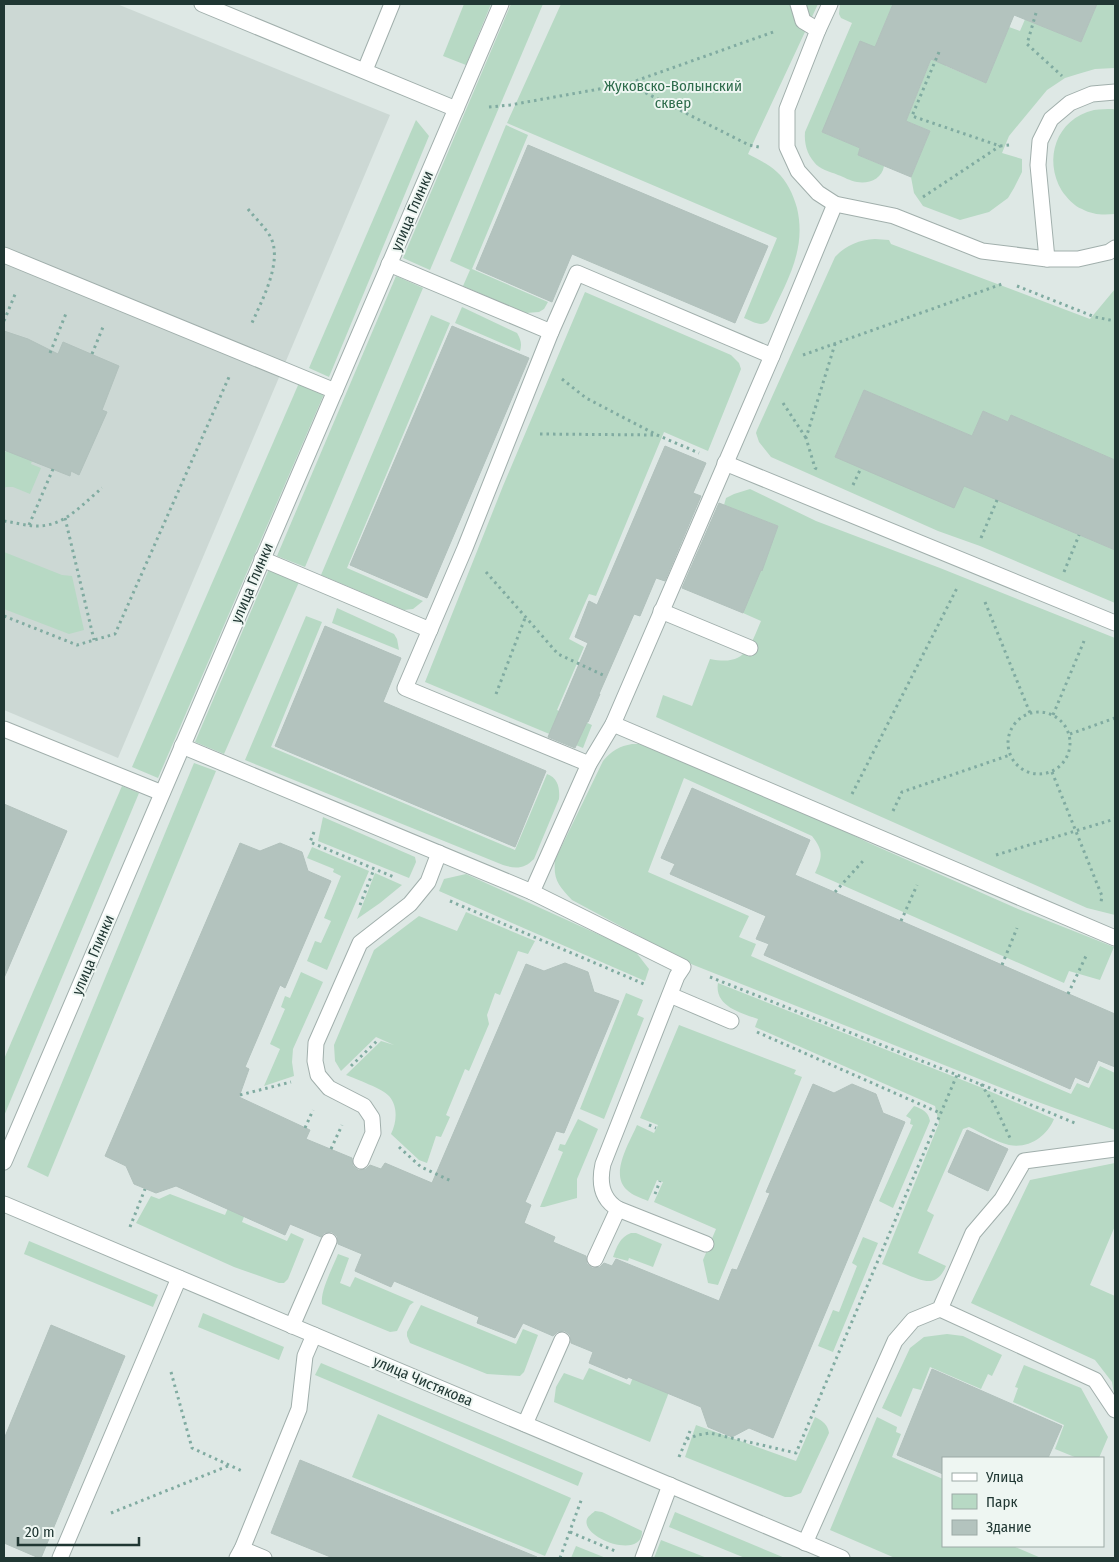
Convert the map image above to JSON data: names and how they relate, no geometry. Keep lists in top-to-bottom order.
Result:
{
  "streets": {
    "street": ["улица Глинки", "улица Чистякова"]
  },
  "parks": ["Жуковско-Волынский сквер"],
  "legend": ["Улица", "Парк", "Здание"],
  "scale_bar": "20 m"
}
